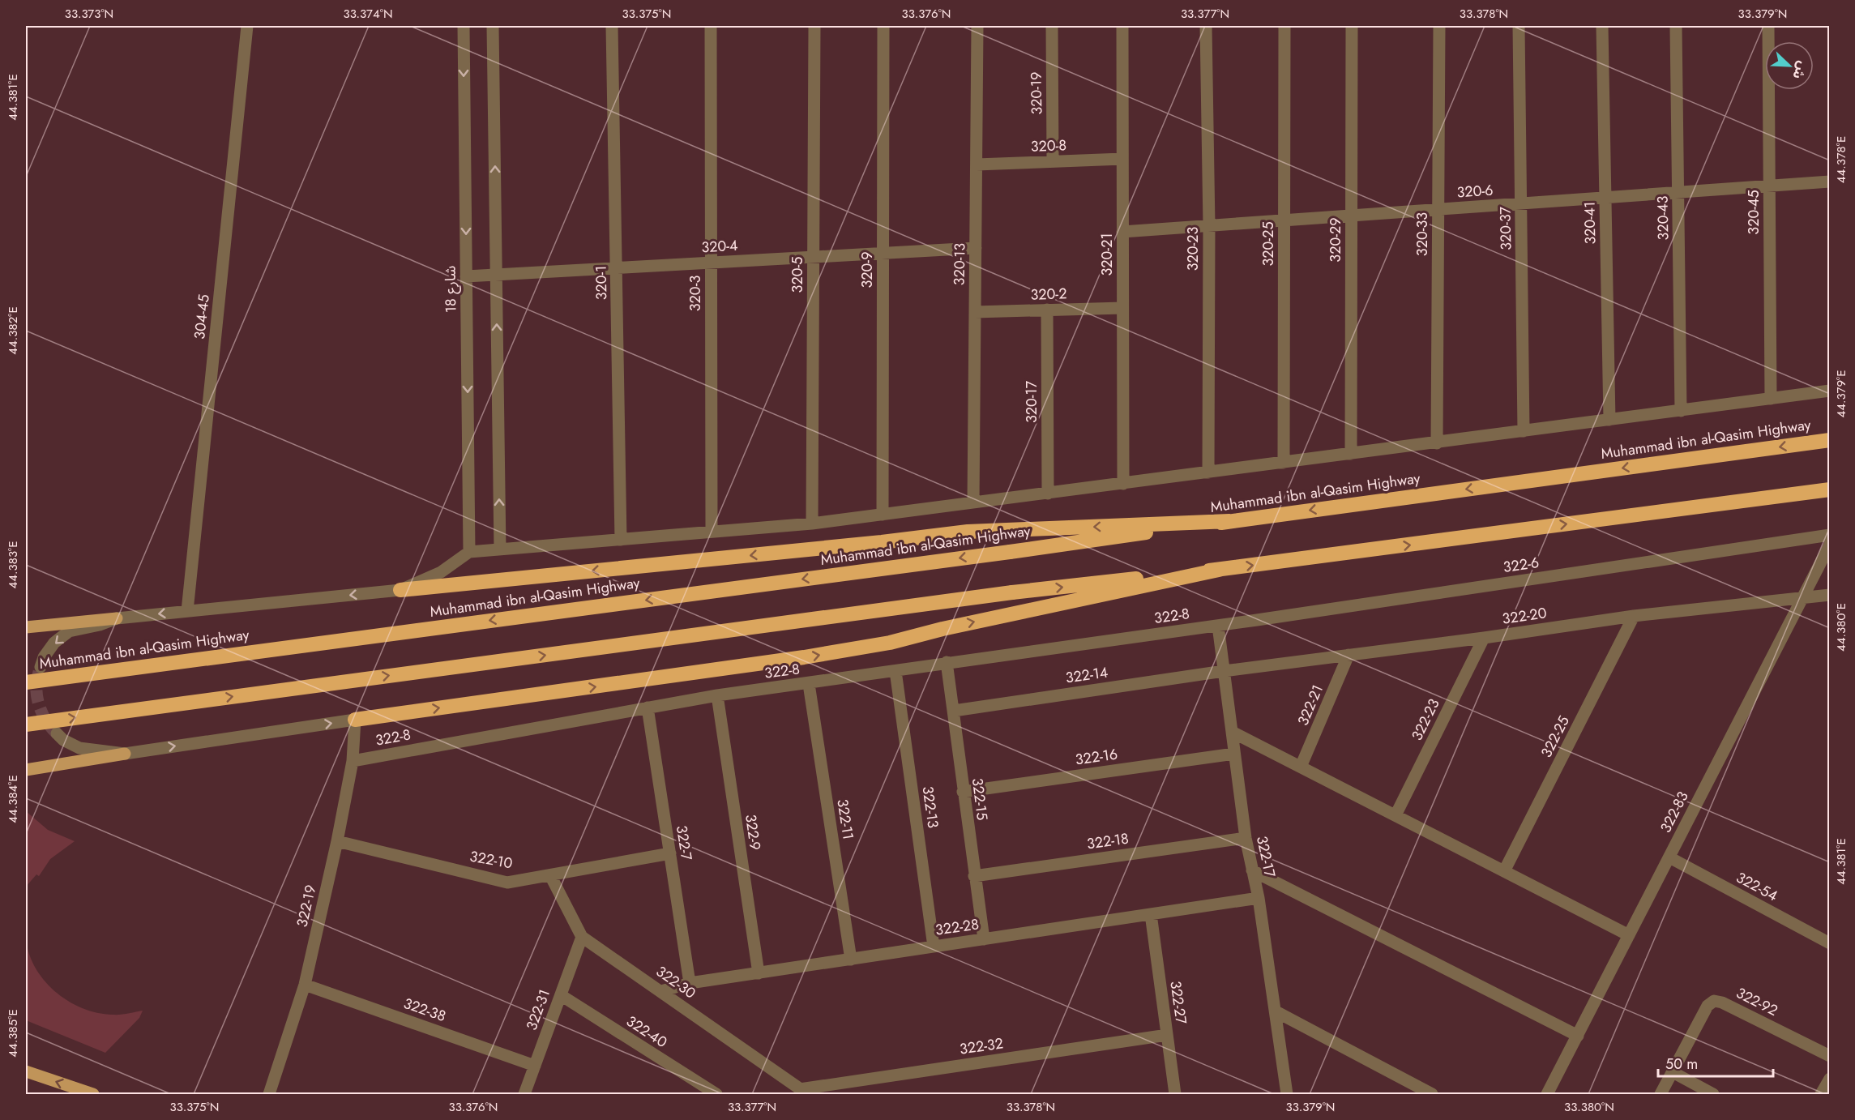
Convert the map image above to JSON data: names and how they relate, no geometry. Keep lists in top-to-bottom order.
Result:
{
  "streets": {
    "highway": ["Muhammad ibn al-Qasim Highway"],
    "street": [
      "320-19",
      "320-8",
      "320-6",
      "320-45",
      "320-43",
      "320-41",
      "320-37",
      "320-33",
      "320-29",
      "320-25",
      "320-4",
      "320-23",
      "320-21",
      "320-13",
      "320-9",
      "320-5",
      "320-1",
      "شارع 18",
      "320-3",
      "320-2",
      "304-45",
      "320-17",
      "322-6",
      "322-8",
      "322-20",
      "322-14",
      "322-21",
      "322-23",
      "322-25",
      "322-16",
      "322-15",
      "322-13",
      "322-83",
      "322-11",
      "322-9",
      "322-18",
      "322-7",
      "322-17",
      "322-10",
      "322-54",
      "322-19",
      "322-28",
      "322-30",
      "322-92",
      "322-27",
      "322-38",
      "322-31",
      "322-40",
      "322-32"
    ]
  },
  "crossings": [
    ["320-19", "320-8"],
    ["320-8", "320-21"],
    ["320-8", "320-13"],
    ["320-6", "320-45"],
    ["320-6", "320-43"],
    ["320-6", "320-41"],
    ["320-6", "320-37"],
    ["320-6", "320-33"],
    ["320-6", "320-29"],
    ["320-6", "320-25"],
    ["320-6", "320-23"],
    ["320-6", "320-21"],
    ["320-4", "320-13"],
    ["320-4", "320-9"],
    ["320-4", "320-5"],
    ["320-4", "320-1"],
    ["320-4", "شارع 18"],
    ["320-4", "320-3"],
    ["320-21", "320-2"],
    ["320-13", "320-2"],
    ["320-2", "320-17"],
    ["322-6", "322-8"],
    ["322-6", "322-17"],
    ["322-8", "322-15"],
    ["322-8", "322-13"],
    ["322-8", "322-11"],
    ["322-8", "322-9"],
    ["322-8", "322-7"],
    ["322-8", "322-17"],
    ["322-8", "322-19"],
    ["322-20", "322-14"],
    ["322-20", "322-21"],
    ["322-20", "322-23"],
    ["322-20", "322-25"],
    ["322-20", "322-83"],
    ["322-20", "322-17"],
    ["322-14", "322-15"],
    ["322-14", "322-17"],
    ["322-16", "322-15"],
    ["322-16", "322-17"],
    ["322-15", "322-18"],
    ["322-15", "322-28"],
    ["322-13", "322-28"],
    ["322-83", "322-54"],
    ["322-11", "322-28"],
    ["322-9", "322-28"],
    ["322-18", "322-17"],
    ["322-7", "322-10"],
    ["322-7", "322-28"],
    ["322-17", "322-28"],
    ["322-10", "322-19"],
    ["322-10", "322-30"],
    ["322-19", "322-38"],
    ["322-28", "322-30"],
    ["322-28", "322-27"],
    ["322-30", "322-31"],
    ["322-30", "322-32"],
    ["322-27", "322-32"],
    ["322-38", "322-31"],
    ["322-31", "322-40"]
  ],
  "scale_bar": "50 m",
  "north": "bottom right",
  "coordinates": [
    "33.373°N",
    "33.374°N",
    "33.375°N",
    "33.376°N",
    "33.377°N",
    "33.378°N",
    "33.379°N",
    "44.381°E",
    "44.378°E",
    "44.382°E",
    "44.379°E",
    "44.383°E",
    "44.380°E",
    "44.384°E",
    "44.385°E",
    "33.380°N"
  ]
}
